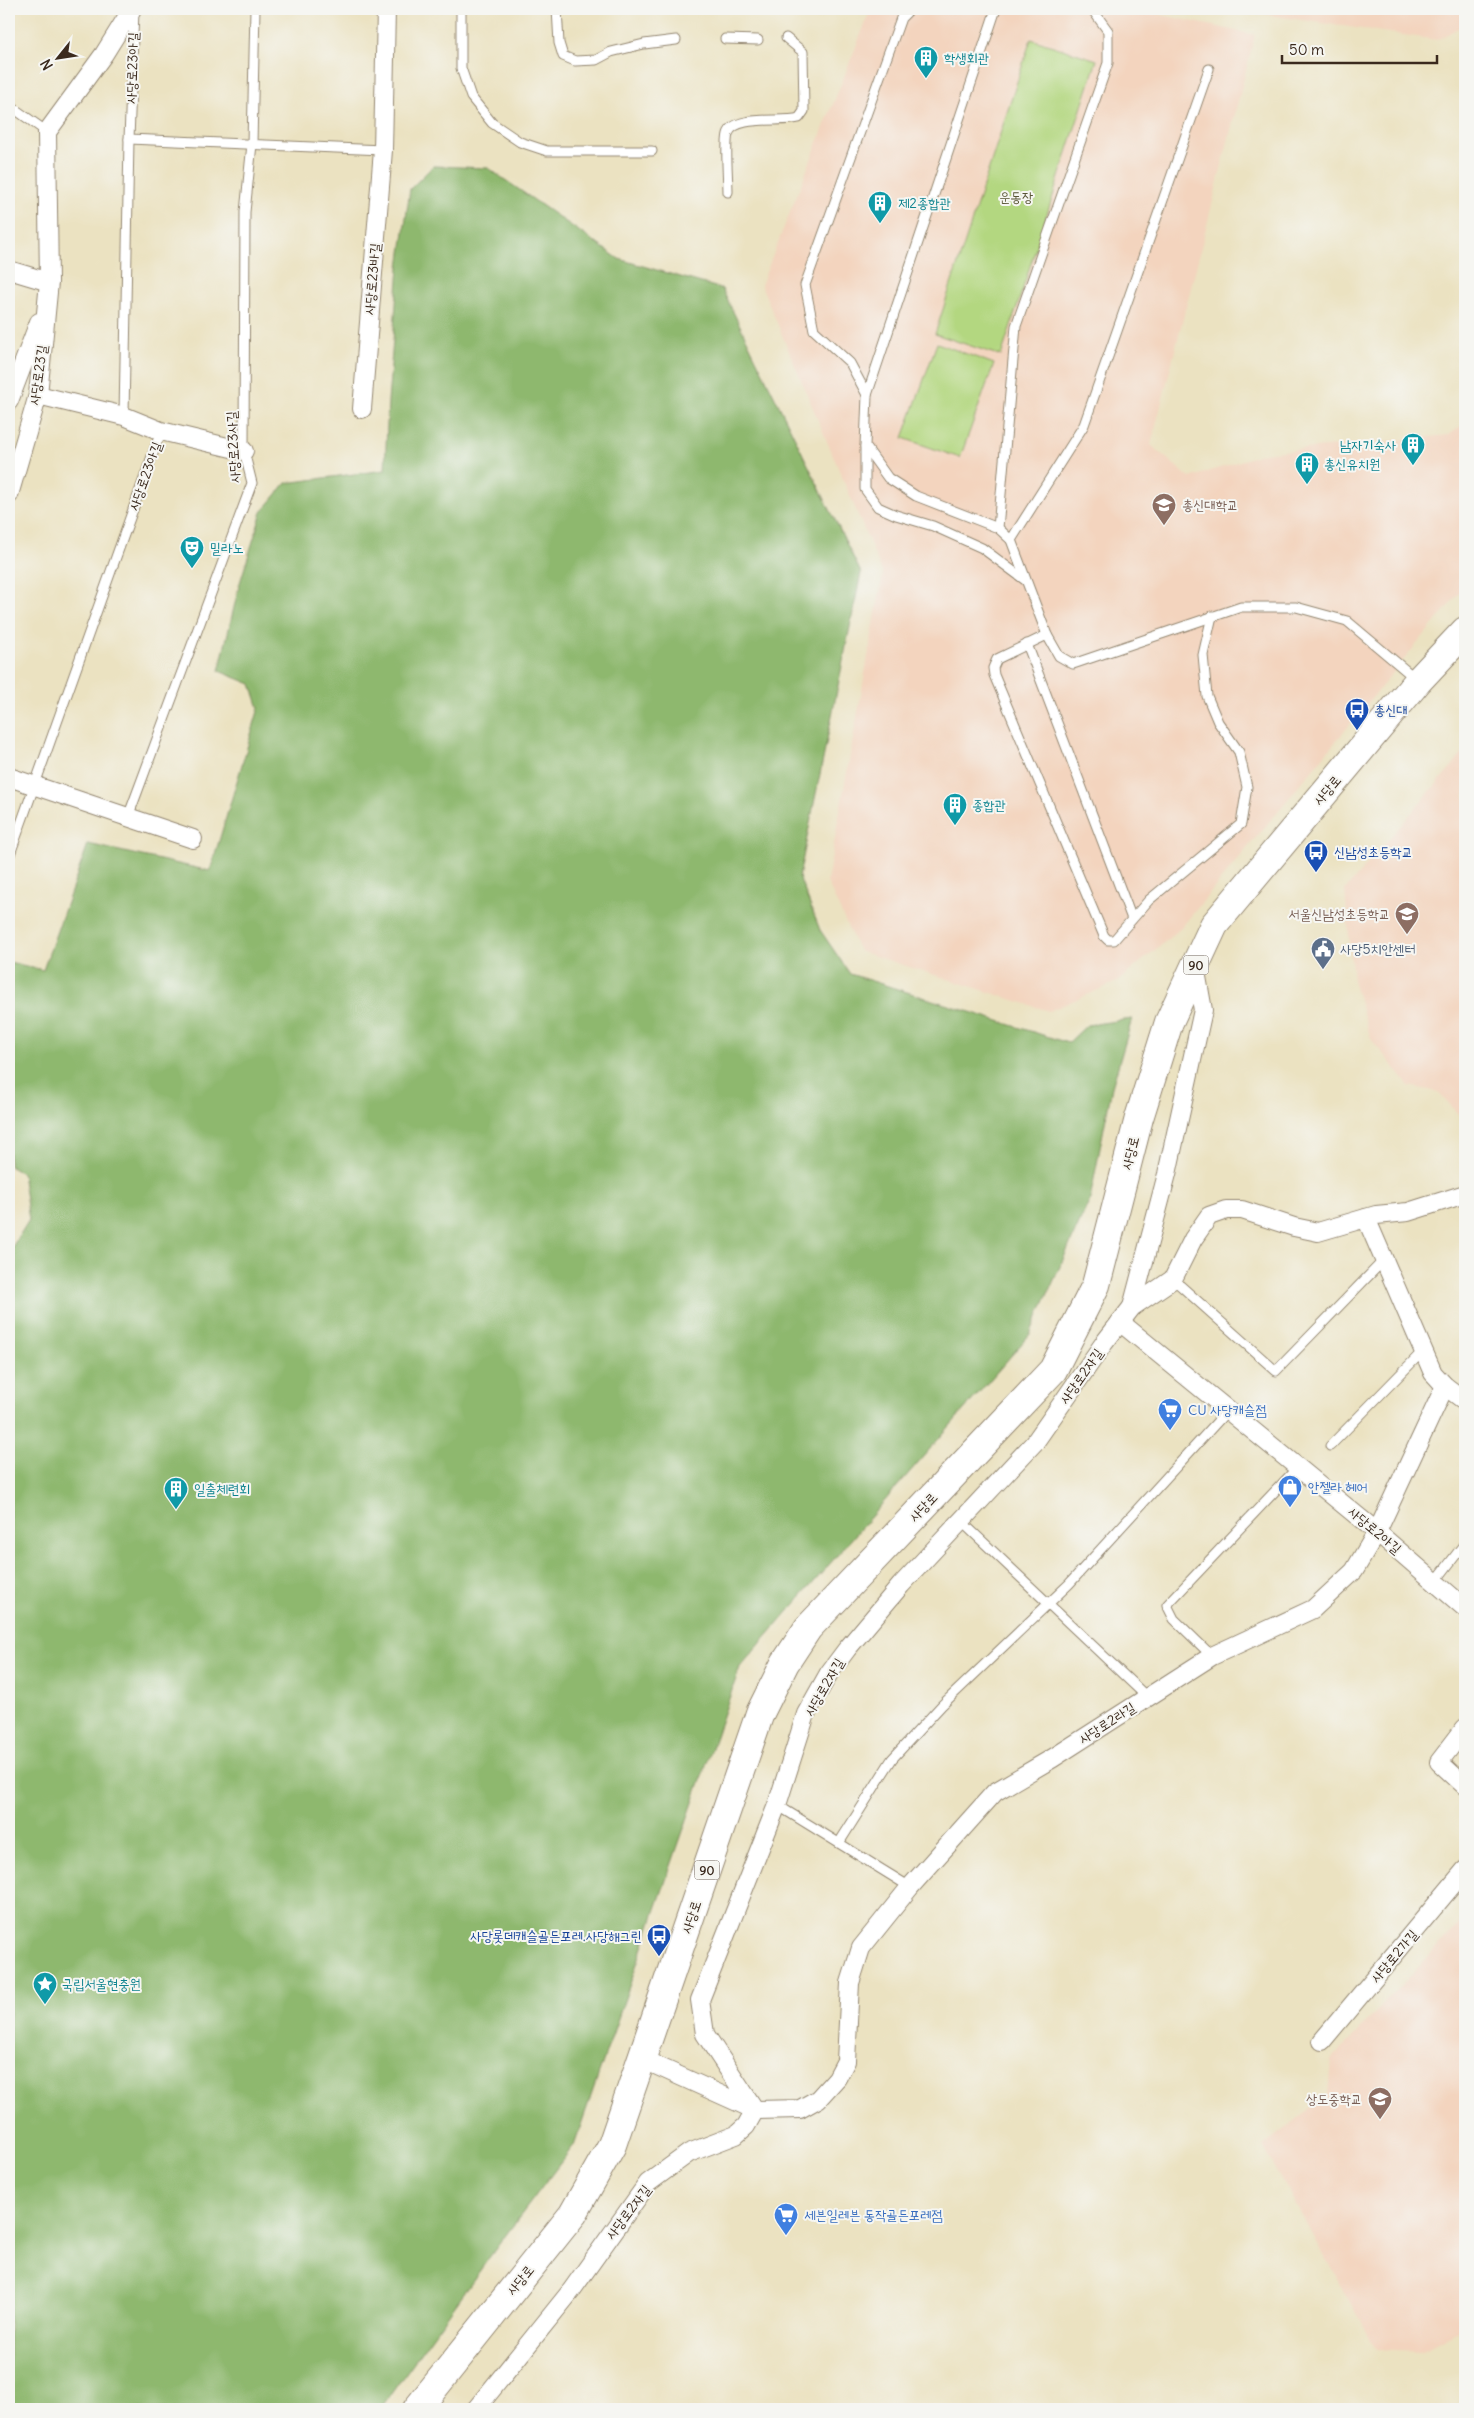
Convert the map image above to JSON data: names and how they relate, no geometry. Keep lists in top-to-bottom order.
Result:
{
  "streets": {
    "main road": ["사당로", "90"],
    "street": [
      "사당로23아길",
      "사당로23바길",
      "사당로23길",
      "사당로2자길",
      "사당로2아길",
      "사당로2라길",
      "사당로2가길"
    ],
    "lane": ["사당로23사길"]
  },
  "crossings": [
    ["사당로2자길", "사당로2아길"],
    ["사당로2자길", "사당로2라길"],
    ["사당로2아길", "사당로2라길"]
  ],
  "parks": ["운동장"],
  "places": {
    "building": [
      "학생회관",
      "제2종합관",
      "남자기숙사",
      "총신유치원",
      "종합관",
      "일출체련회"
    ],
    "school or university": ["총신대학교", "서울신남성초등학교", "상도중학교"],
    "theatre": ["밀라노"],
    "bus stop": ["총신대", "신남성초등학교", "사당롯데캐슬골든포레.사당해그린"],
    "public building": ["사당5치안센터"],
    "supermarket": ["CU 사당캐슬점", "세븐일레븐 동작골든포레점"],
    "shop": ["안젤라 헤어"],
    "place": ["국립서울현충원"]
  },
  "scale_bar": "50 m",
  "north": "bottom left"
}
